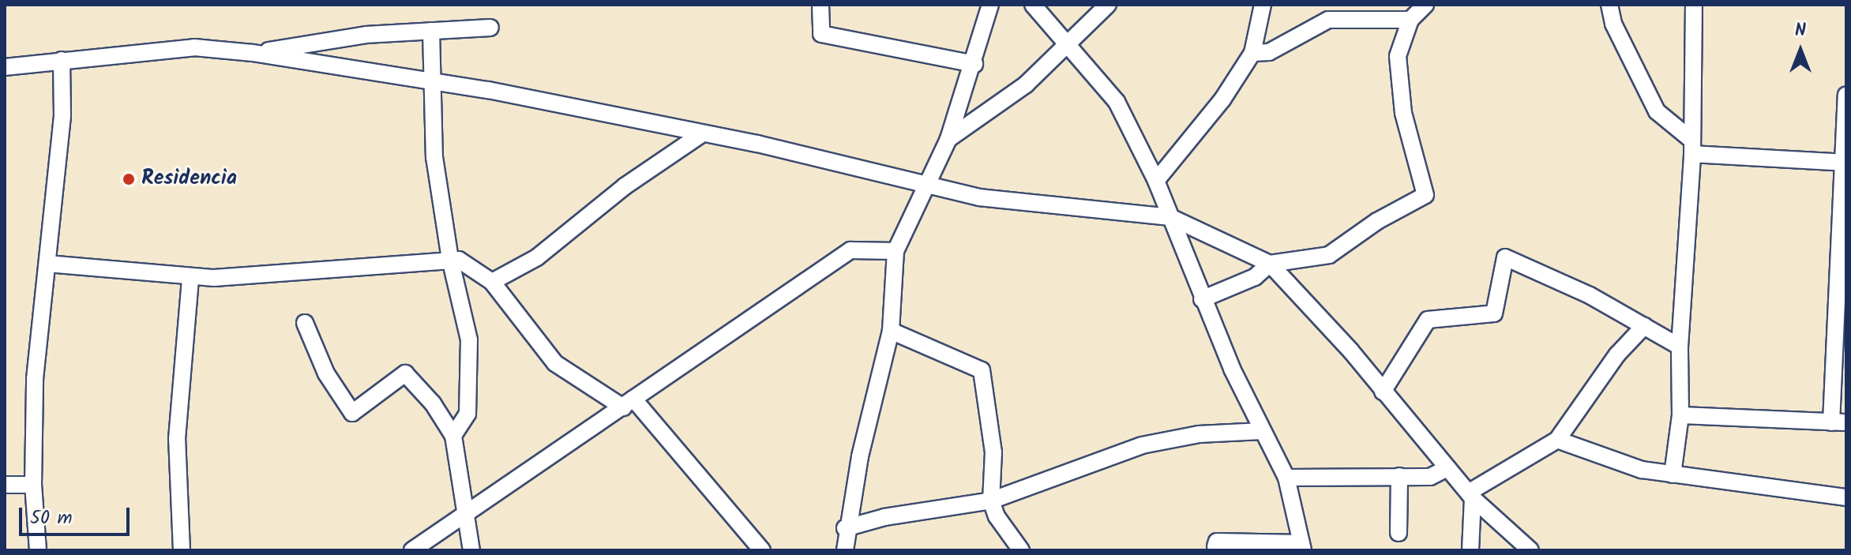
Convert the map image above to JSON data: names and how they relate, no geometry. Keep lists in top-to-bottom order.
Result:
{
  "places": ["Residencia"],
  "scale_bar": "50 m",
  "north": "top"
}
